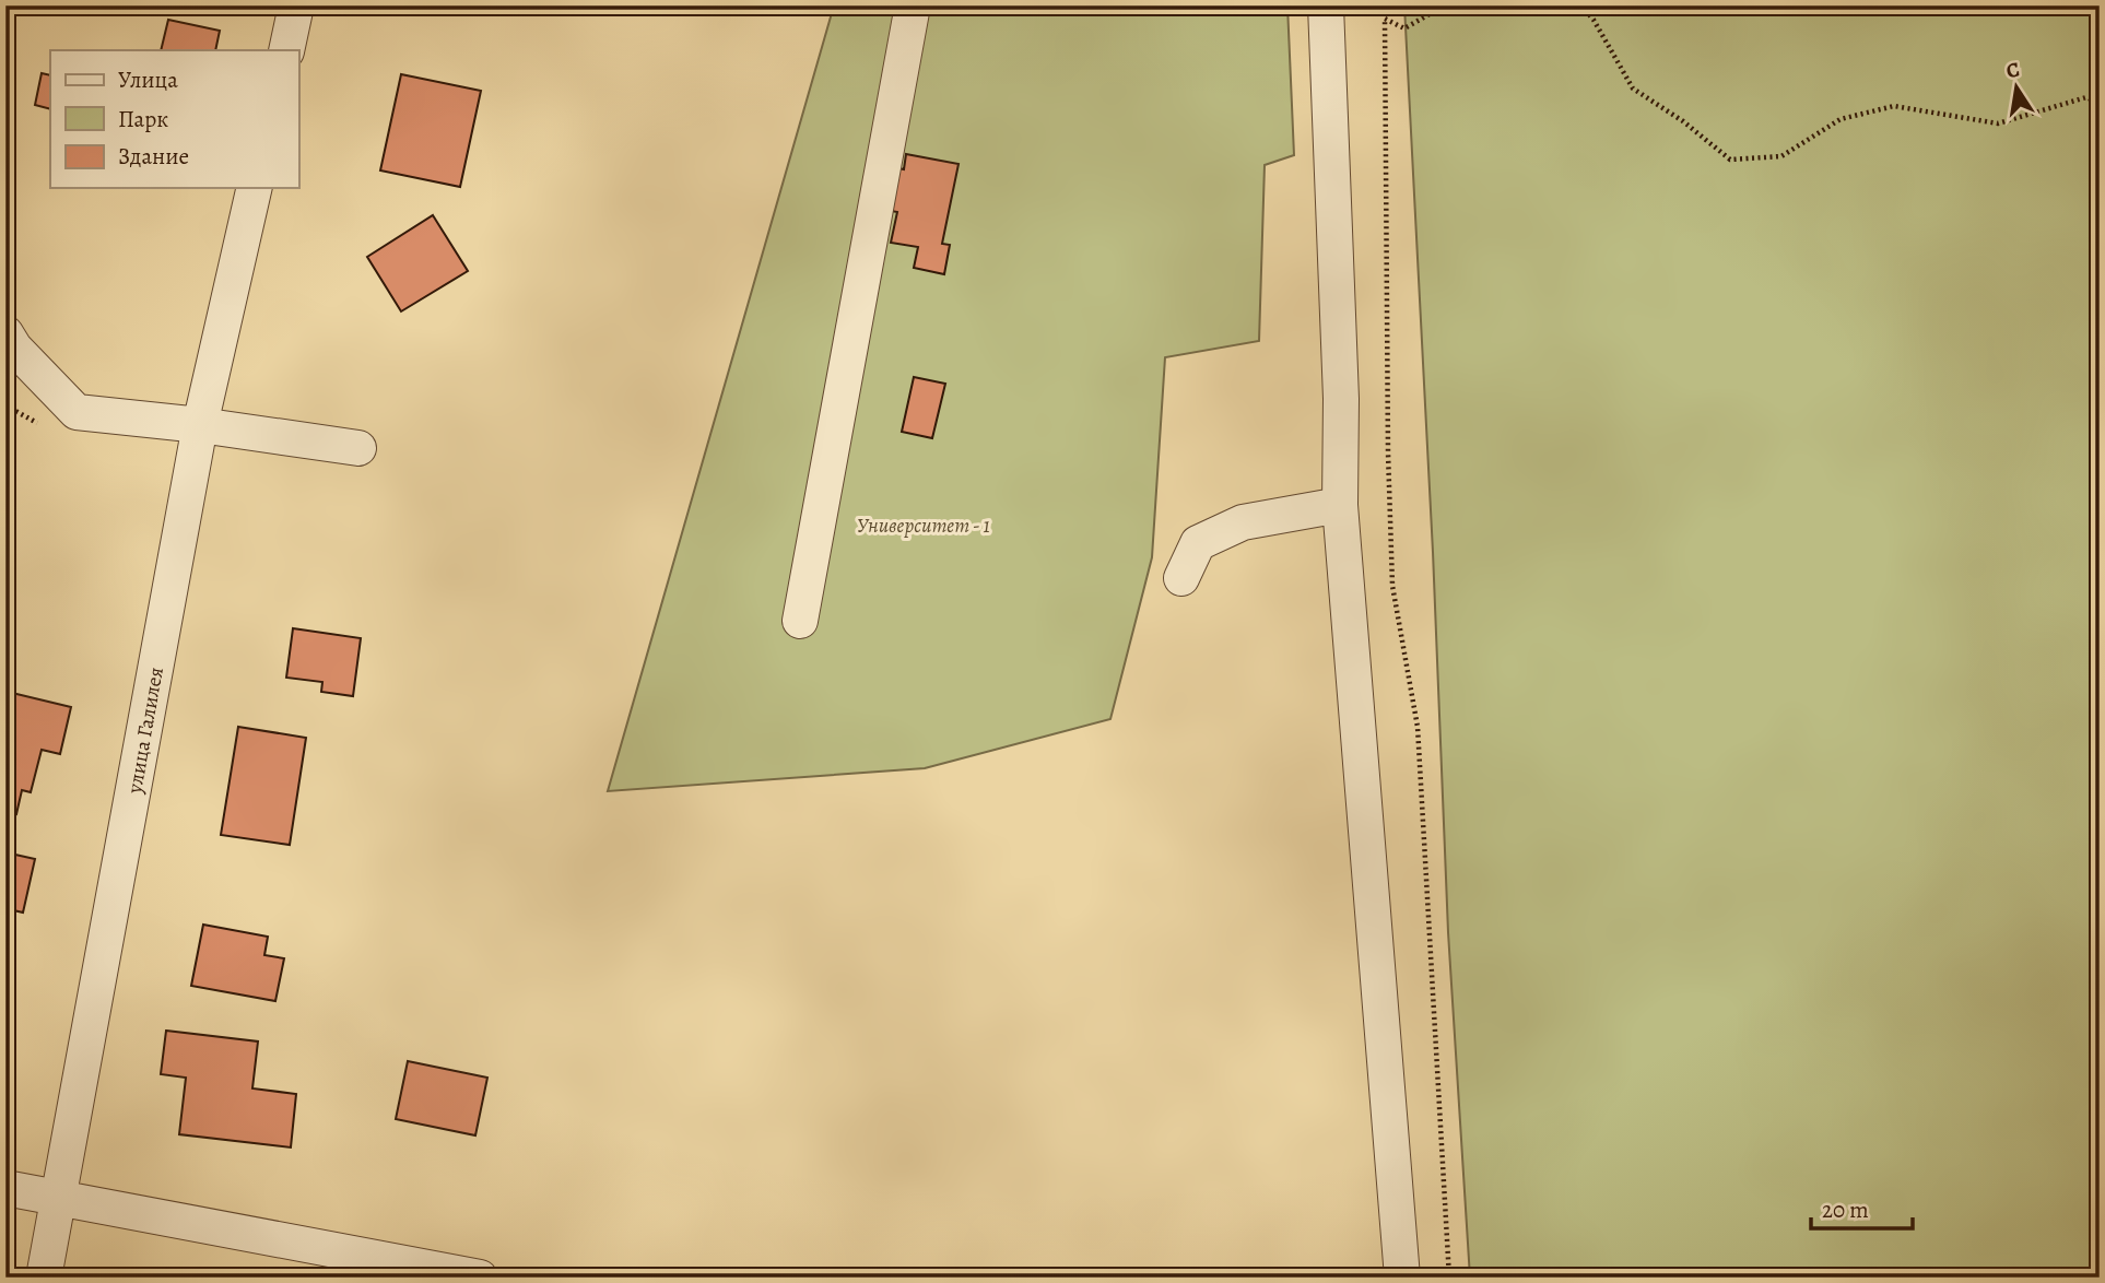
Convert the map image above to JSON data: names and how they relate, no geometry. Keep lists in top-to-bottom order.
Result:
{
  "streets": {
    "street": ["улица Галилея"]
  },
  "parks": ["Университет - 1"],
  "legend": ["Улица", "Парк", "Здание"],
  "scale_bar": "20 m",
  "north": "top"
}
